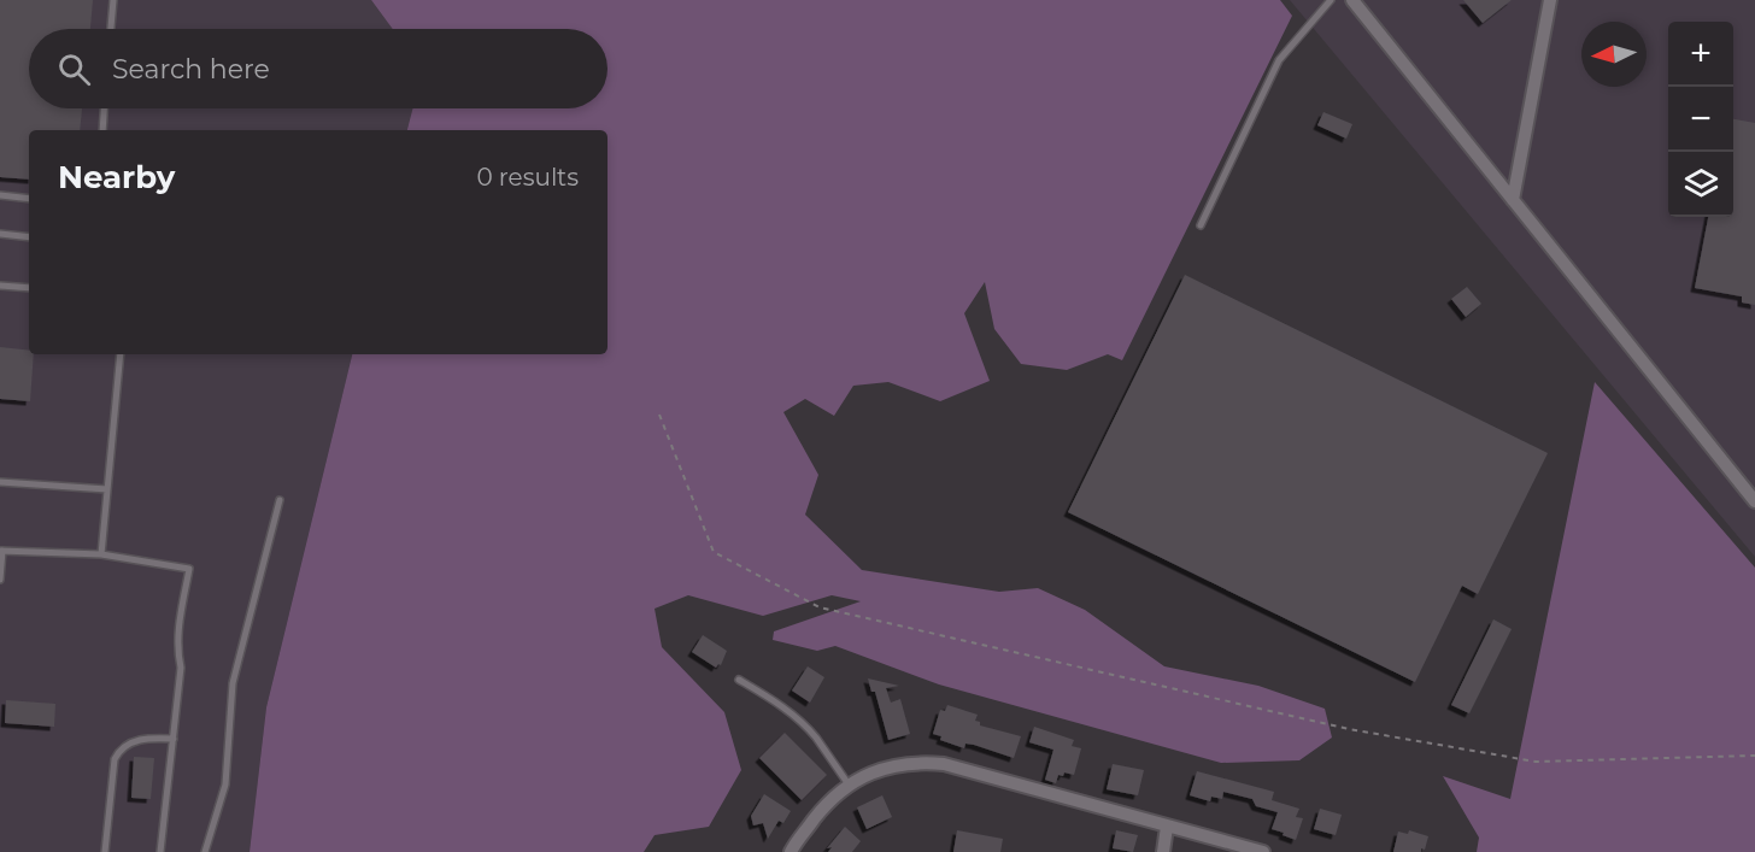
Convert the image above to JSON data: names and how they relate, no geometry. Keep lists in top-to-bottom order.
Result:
{
  "north": "left",
  "page": {
    "map_buttons": ["+", "−"],
    "search": "Search here",
    "heading": ["Nearby", "0 results"]
  }
}
